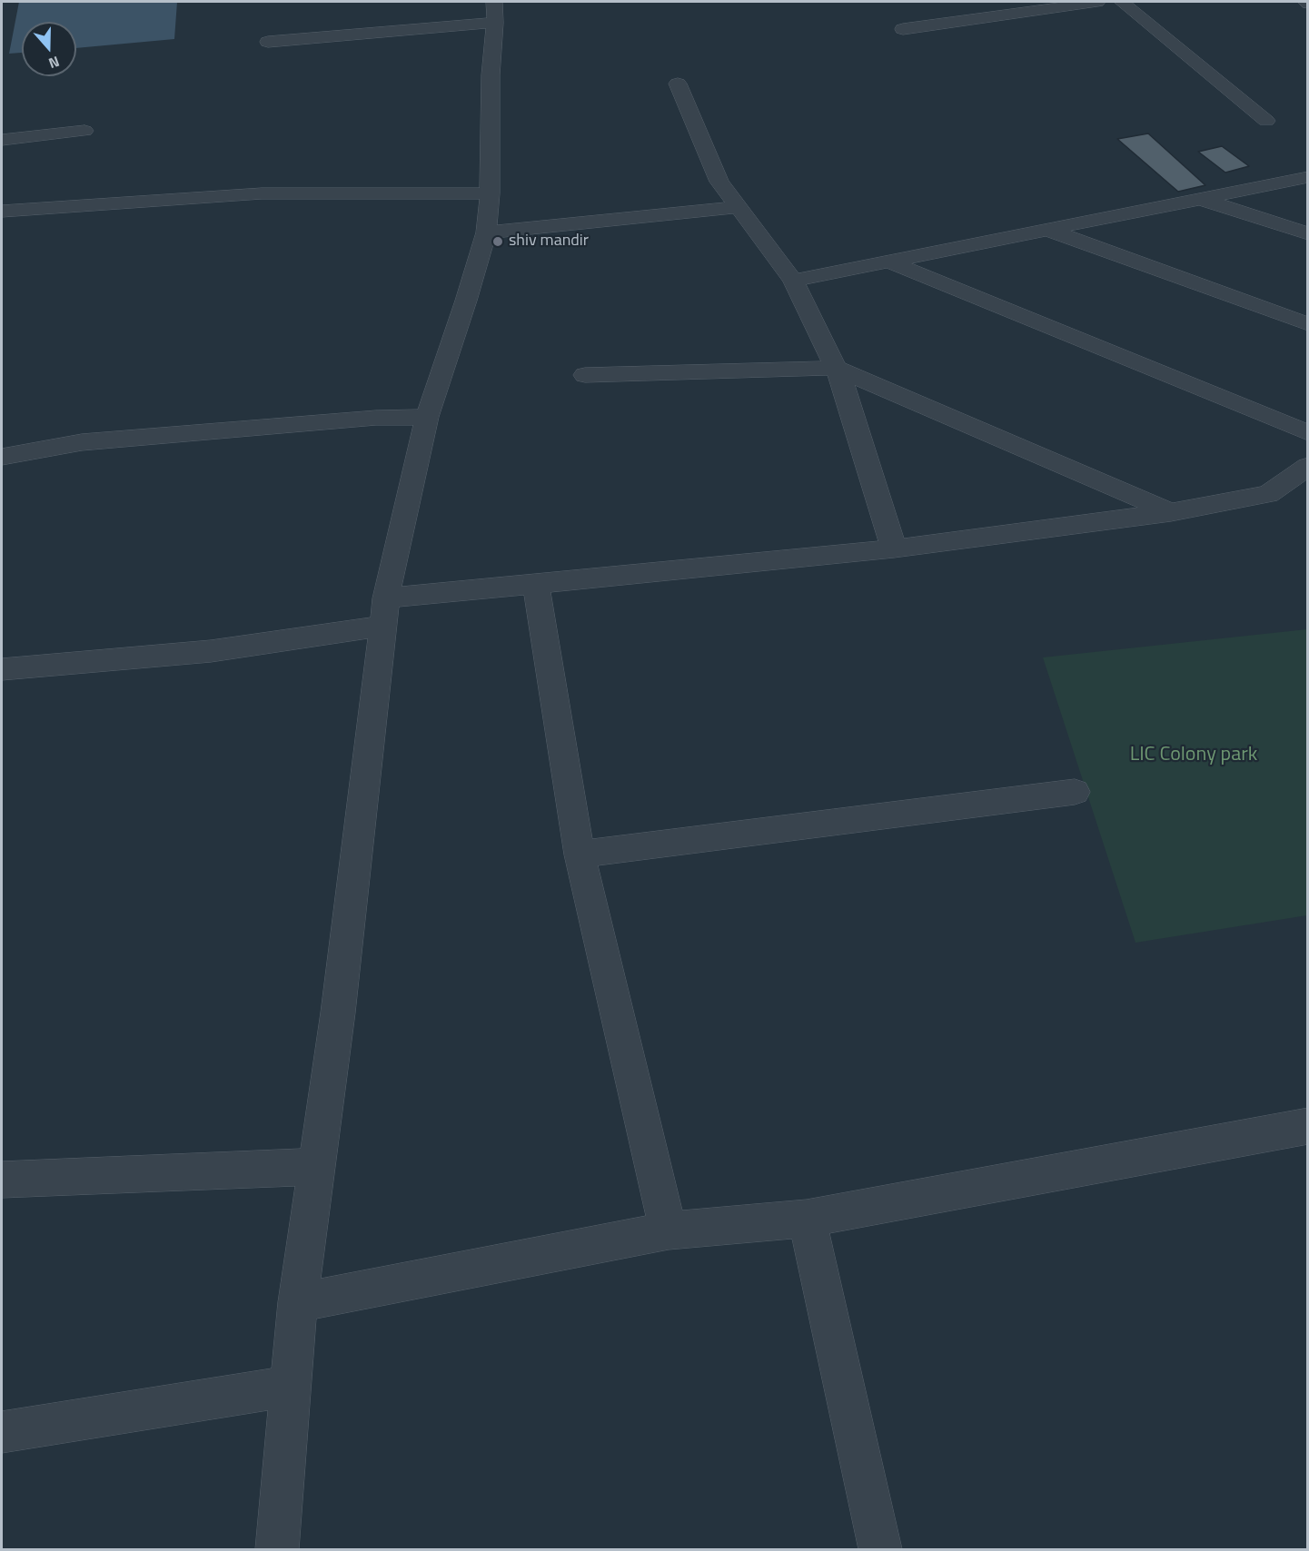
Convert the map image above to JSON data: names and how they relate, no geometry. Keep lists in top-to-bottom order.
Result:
{
  "parks": ["LIC Colony park"],
  "places": ["shiv mandir"],
  "north": "bottom"
}
